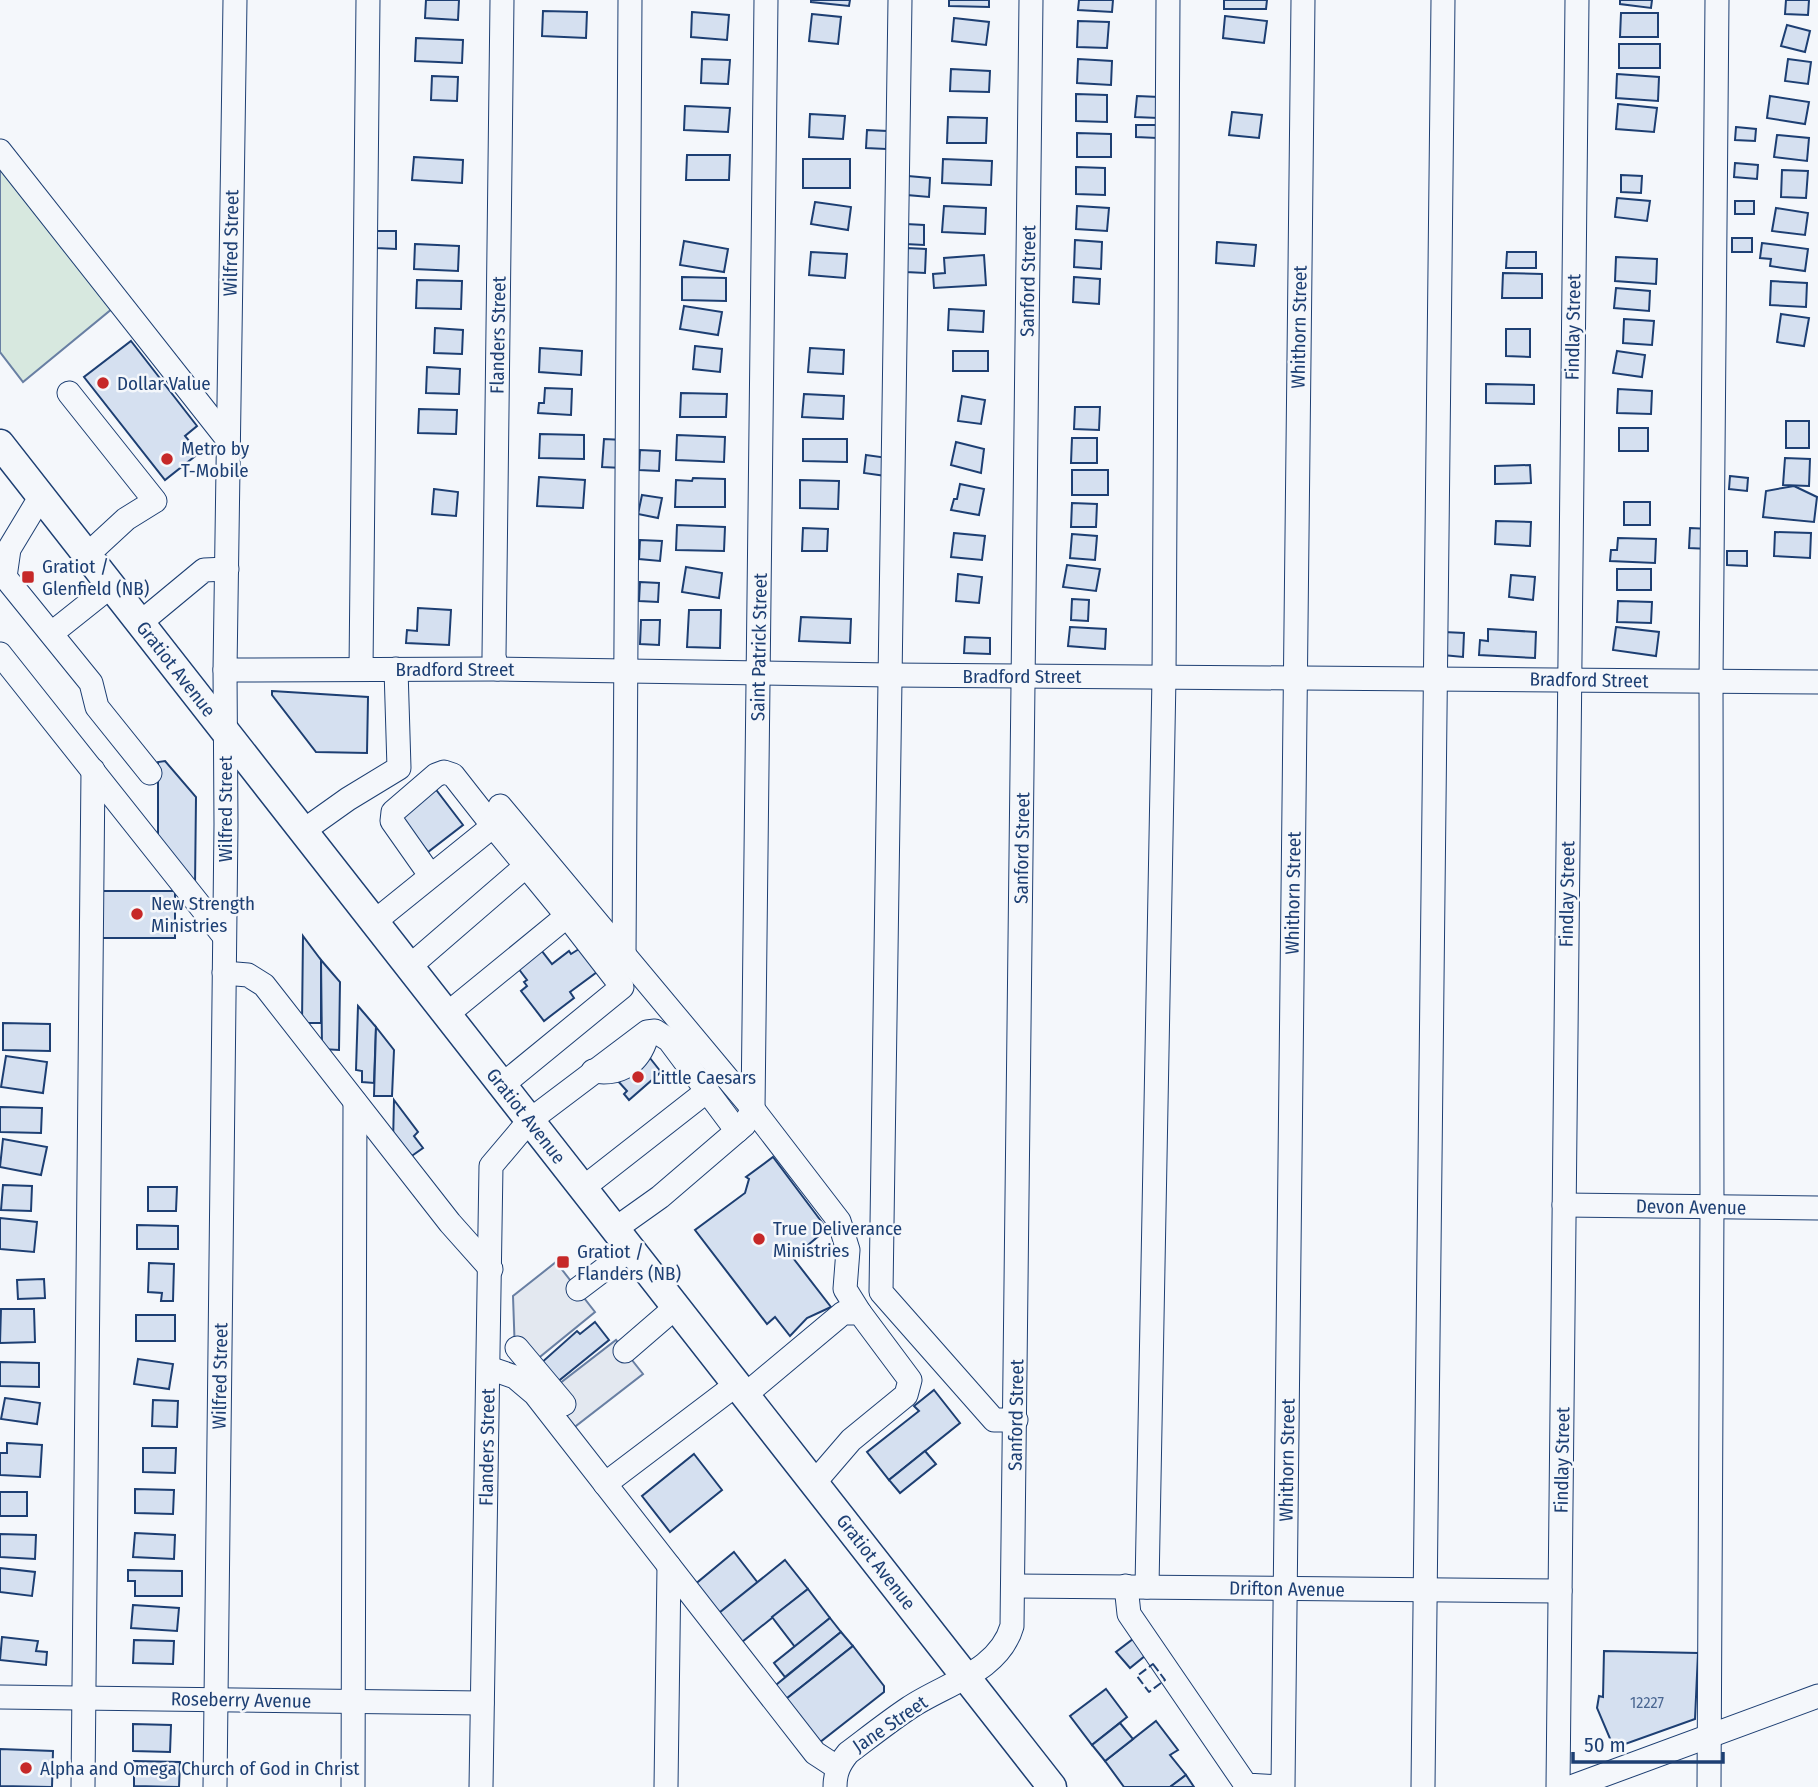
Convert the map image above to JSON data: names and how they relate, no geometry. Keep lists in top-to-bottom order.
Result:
{
  "streets": {
    "main road": ["Gratiot Avenue"],
    "street": [
      "Wilfred Street",
      "Sanford Street",
      "Whithorn Street",
      "Findlay Street",
      "Flanders Street",
      "Saint Patrick Street",
      "Bradford Street",
      "Devon Avenue",
      "Drifton Avenue",
      "Roseberry Avenue",
      "Jane Street"
    ]
  },
  "crossings": [
    ["Wilfred Street", "Gratiot Avenue"],
    ["Wilfred Street", "Bradford Street"],
    ["Wilfred Street", "Roseberry Avenue"],
    ["Sanford Street", "Gratiot Avenue"],
    ["Sanford Street", "Bradford Street"],
    ["Sanford Street", "Drifton Avenue"],
    ["Sanford Street", "Jane Street"],
    ["Whithorn Street", "Bradford Street"],
    ["Whithorn Street", "Drifton Avenue"],
    ["Findlay Street", "Bradford Street"],
    ["Findlay Street", "Devon Avenue"],
    ["Findlay Street", "Drifton Avenue"],
    ["Flanders Street", "Gratiot Avenue"],
    ["Flanders Street", "Bradford Street"],
    ["Flanders Street", "Roseberry Avenue"],
    ["Saint Patrick Street", "Bradford Street"],
    ["Gratiot Avenue", "Jane Street"]
  ],
  "places": {
    "other": [
      "Dollar Value",
      "Metro by T-Mobile",
      "New Strength Ministries",
      "Little Caesars",
      "True Deliverance Ministries",
      "Alpha and Omega Church of God in Christ"
    ],
    "transit": ["Gratiot / Glenfield (NB)", "Gratiot / Flanders (NB)"]
  },
  "house_numbers": ["12227"],
  "scale_bar": "50 m"
}
